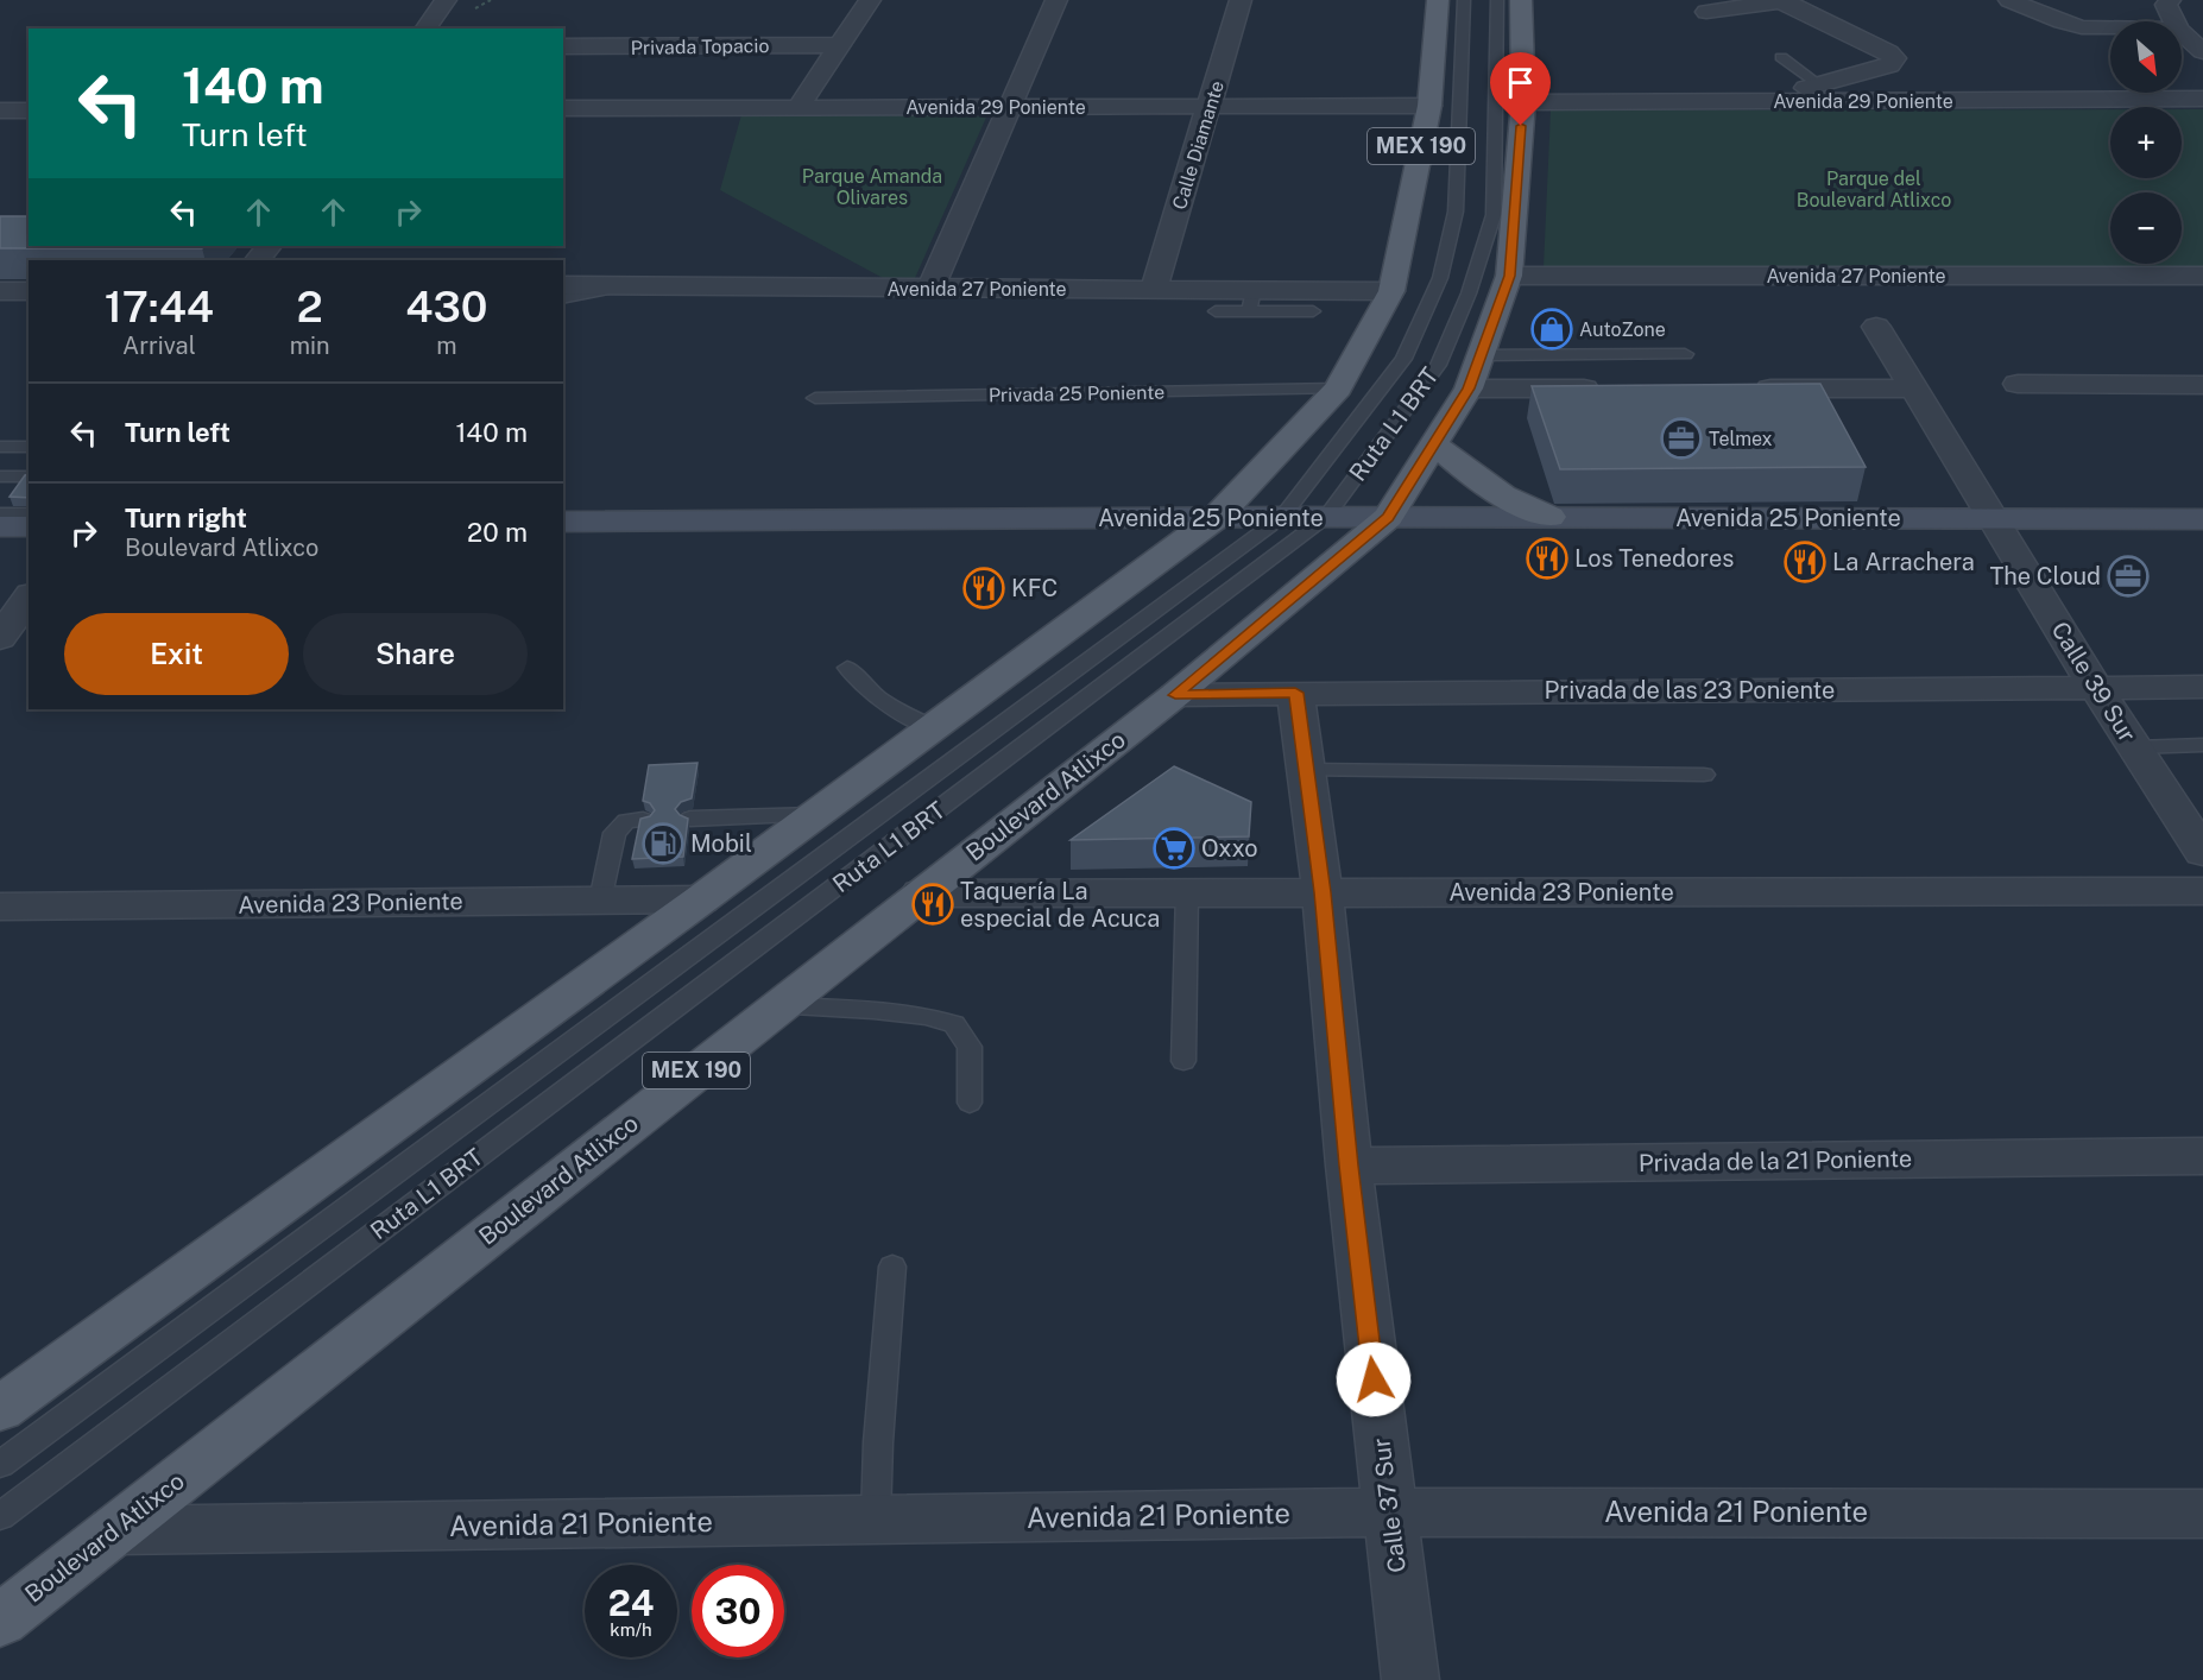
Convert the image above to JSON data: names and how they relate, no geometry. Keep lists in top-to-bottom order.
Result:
{
  "streets": {
    "main road": ["MEX 190", "Avenida 25 Poniente", "Boulevard Atlixco"],
    "street": [
      "Privada Topacio",
      "Avenida 29 Poniente",
      "Calle Diamante",
      "Avenida 27 Poniente",
      "Calle 39 Sur",
      "Privada de las 23 Poniente",
      "Avenida 23 Poniente",
      "Privada de la 21 Poniente",
      "Calle 37 Sur",
      "Avenida 21 Poniente"
    ],
    "lane": ["Privada 25 Poniente", "Ruta L1 BRT"]
  },
  "crossings": [
    ["Avenida 29 Poniente", "Calle Diamante"],
    ["Avenida 29 Poniente", "MEX 190"],
    ["Avenida 29 Poniente", "Boulevard Atlixco"],
    ["Calle Diamante", "Avenida 27 Poniente"],
    ["MEX 190", "Avenida 27 Poniente"],
    ["MEX 190", "Privada 25 Poniente"],
    ["MEX 190", "Avenida 25 Poniente"],
    ["MEX 190", "Avenida 23 Poniente"],
    ["Avenida 27 Poniente", "Boulevard Atlixco"],
    ["Ruta L1 BRT", "Avenida 25 Poniente"],
    ["Avenida 25 Poniente", "Calle 39 Sur"],
    ["Avenida 25 Poniente", "Boulevard Atlixco"],
    ["Calle 39 Sur", "Privada de las 23 Poniente"],
    ["Privada de las 23 Poniente", "Boulevard Atlixco"],
    ["Privada de las 23 Poniente", "Calle 37 Sur"],
    ["Boulevard Atlixco", "Avenida 23 Poniente"],
    ["Boulevard Atlixco", "Avenida 21 Poniente"],
    ["Avenida 23 Poniente", "Calle 37 Sur"],
    ["Privada de la 21 Poniente", "Calle 37 Sur"],
    ["Calle 37 Sur", "Avenida 21 Poniente"]
  ],
  "parks": ["Parque Amanda Olivares", "Parque del Boulevard Atlixco"],
  "places": {
    "shop": ["AutoZone"],
    "office": ["Telmex", "The Cloud"],
    "restaurant": [
      "Los Tenedores",
      "La Arrachera",
      "KFC",
      "Taquería La especial de Acuca"
    ],
    "fuel station": ["Mobil"],
    "supermarket": ["Oxxo"]
  },
  "north": "bottom right",
  "page": {
    "map_buttons": ["+", "−"],
    "turn": ["140 m", "Turn left"],
    "eta": [
      "17:44",
      "Arrival",
      "2",
      "min",
      "430",
      "m"
    ],
    "list": [
      {
        "name": "Turn left",
        "value": "140 m"
      },
      {
        "name": "Turn right",
        "note": "Boulevard Atlixco",
        "value": "20 m"
      }
    ],
    "buttons": ["Exit", "Share"],
    "speed": "24 km/h",
    "limit": "30"
  }
}
